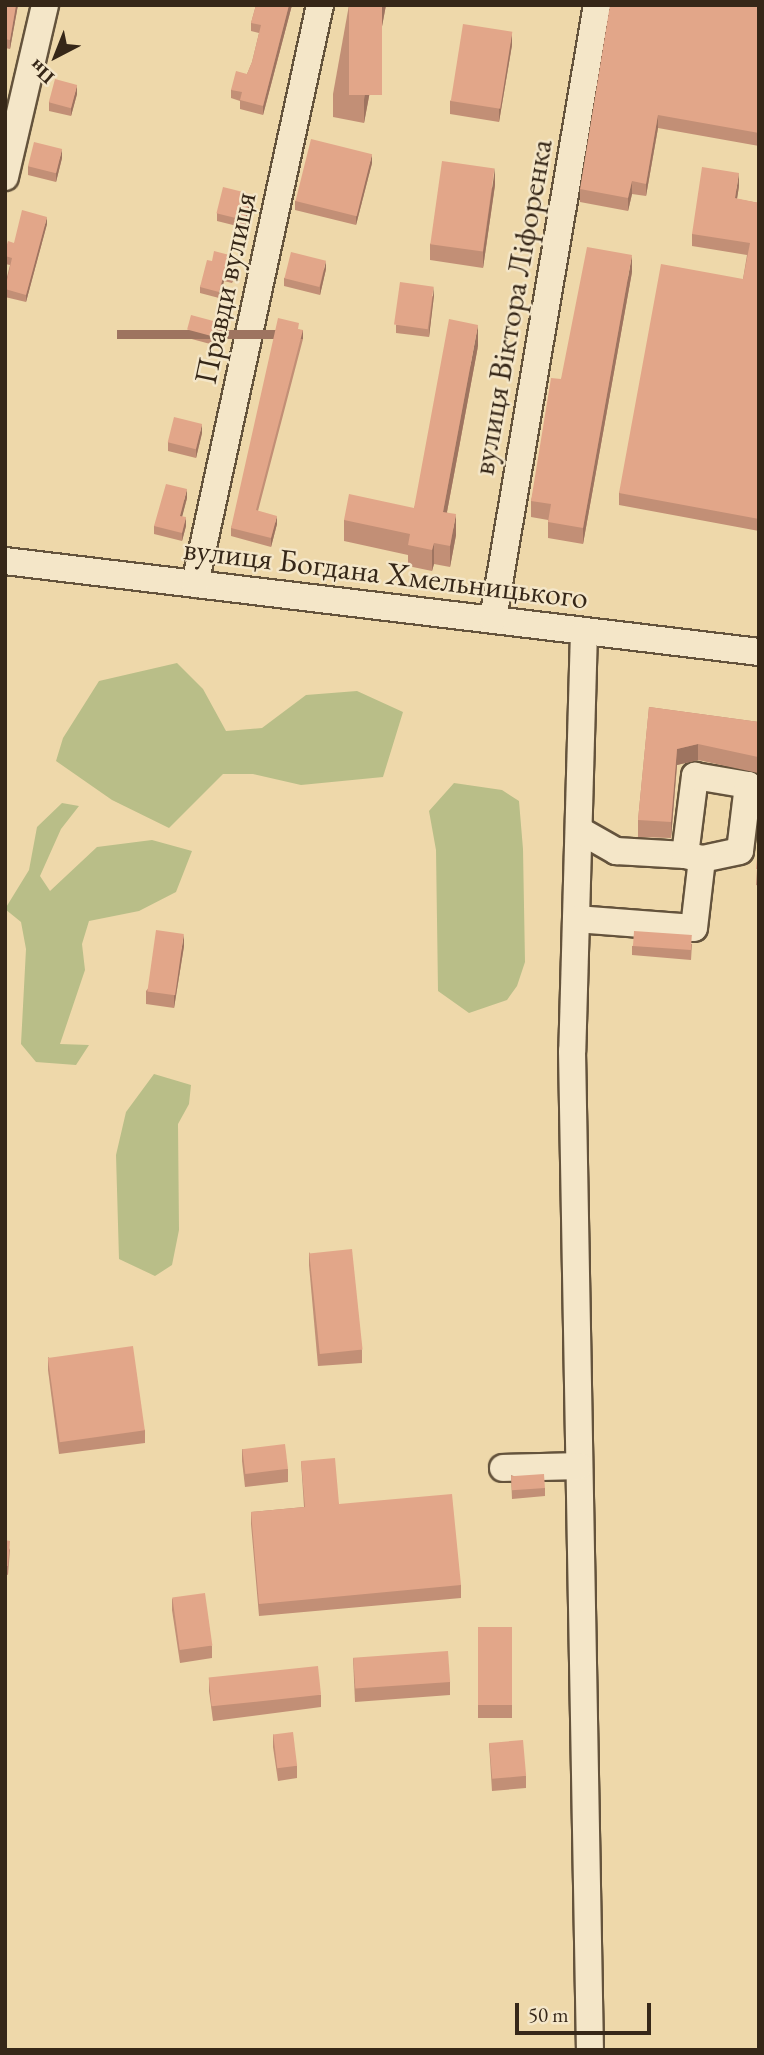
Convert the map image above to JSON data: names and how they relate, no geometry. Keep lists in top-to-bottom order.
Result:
{
  "streets": {
    "street": ["Правди вулиця", "вулиця Віктора Ліфоренка", "вулиця Богдана Хмельницького"]
  },
  "crossings": [
    ["Правди вулиця", "вулиця Богдана Хмельницького"],
    ["вулиця Віктора Ліфоренка", "вулиця Богдана Хмельницького"]
  ],
  "scale_bar": "50 m",
  "north": "bottom left"
}
